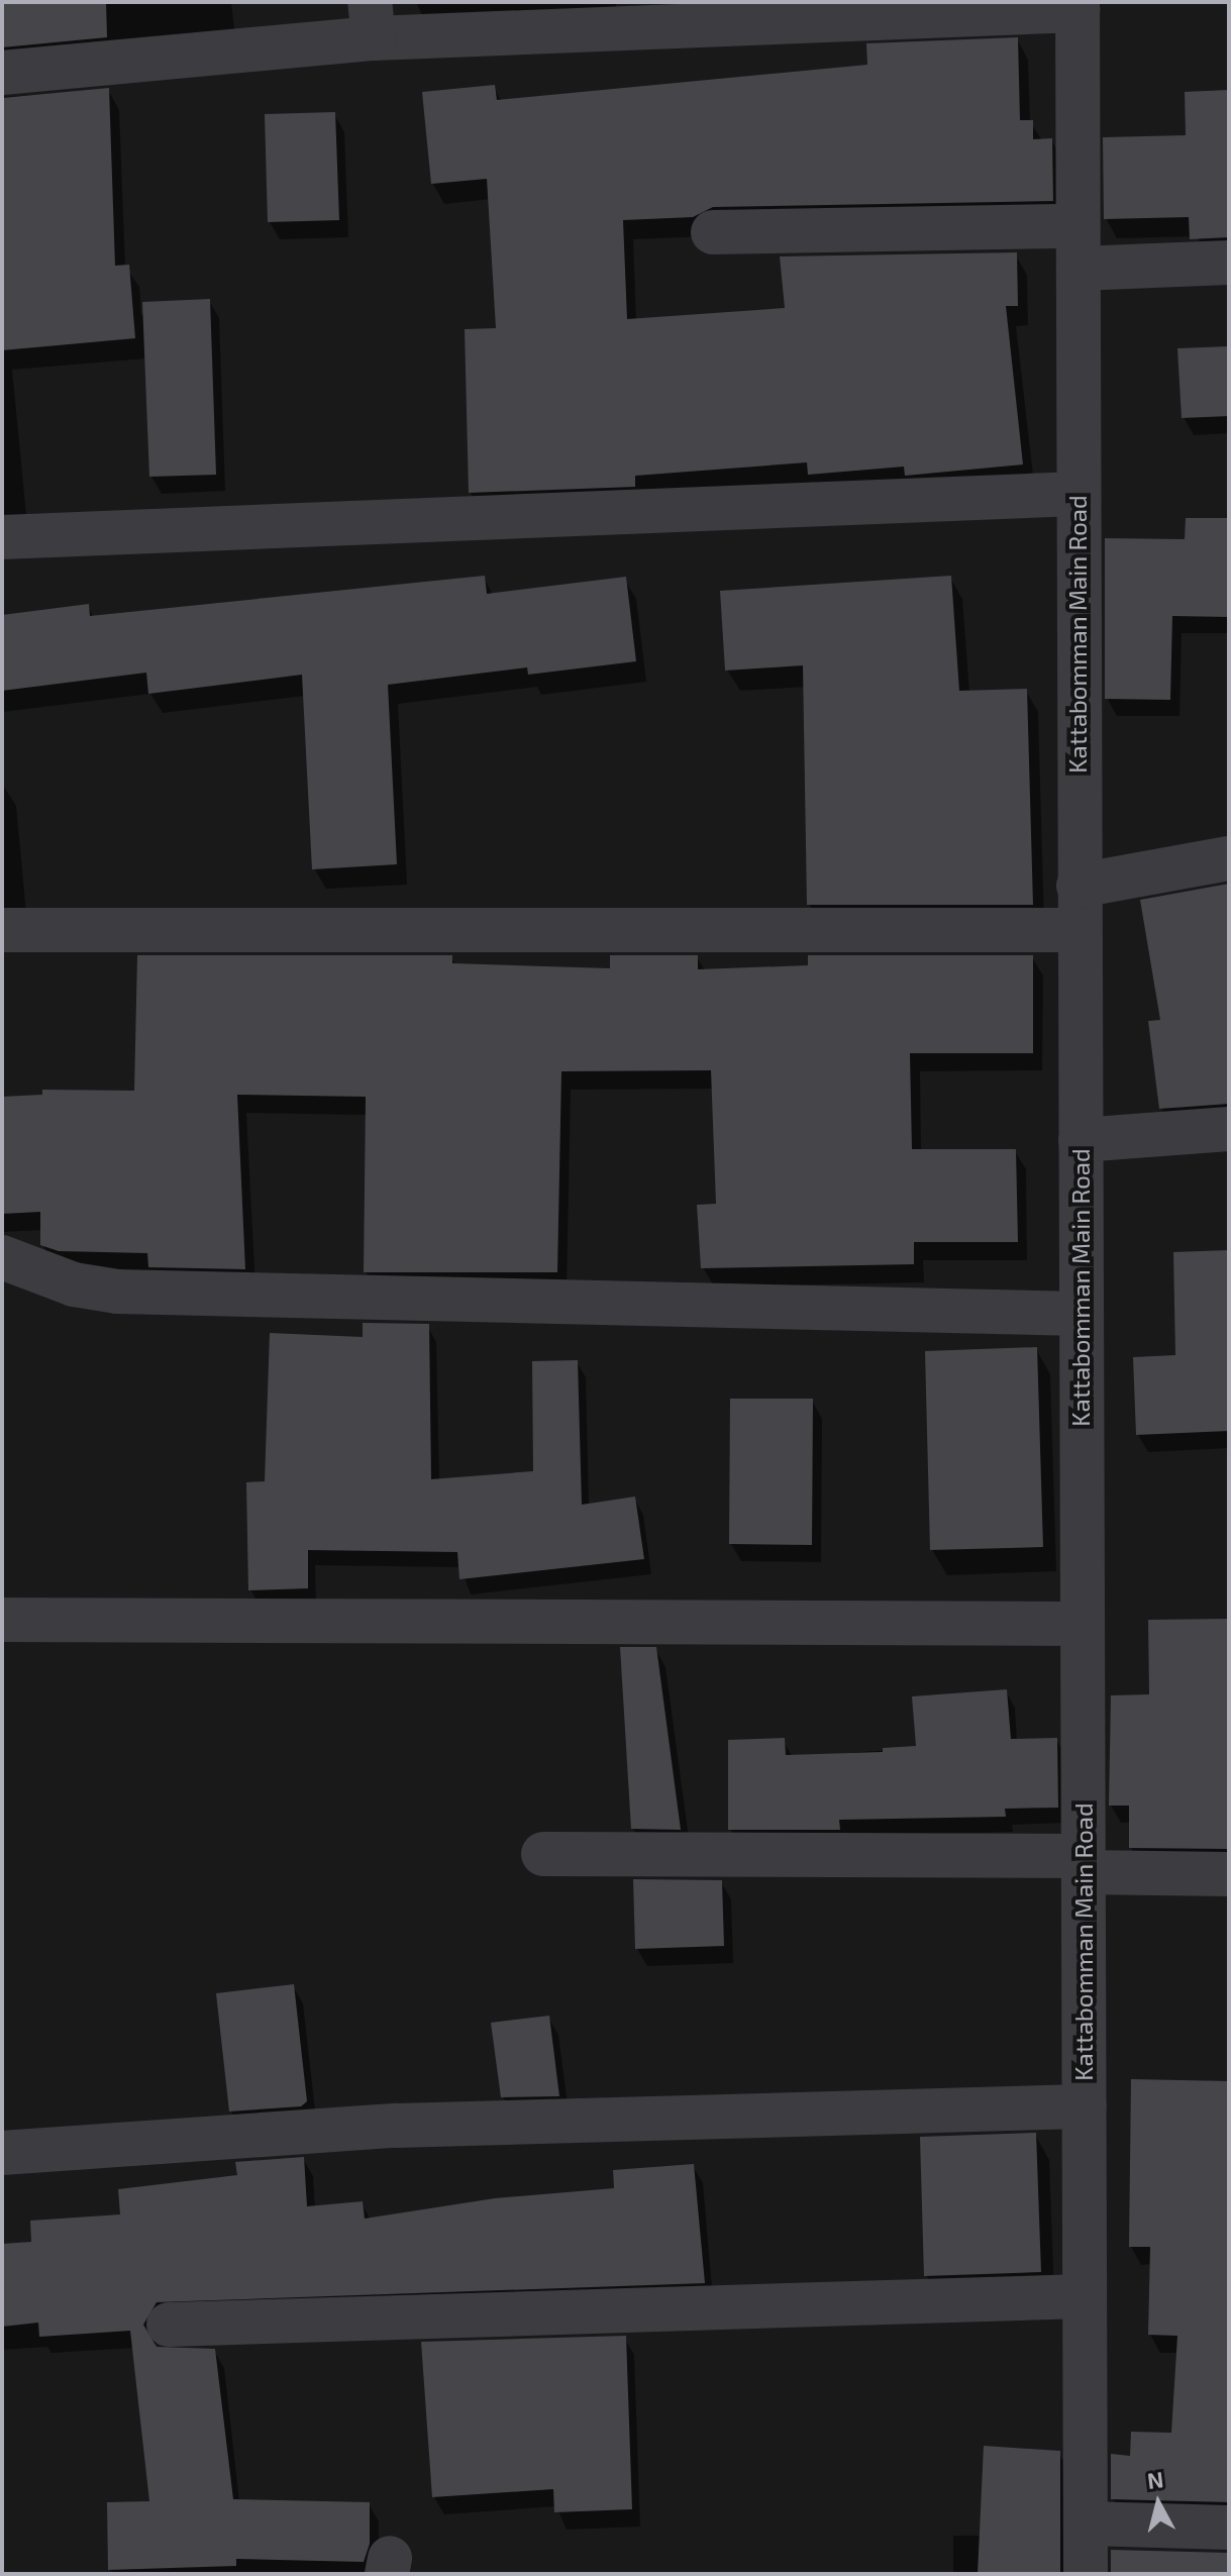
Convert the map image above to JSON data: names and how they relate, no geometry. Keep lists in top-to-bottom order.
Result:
{
  "streets": {
    "street": ["Kattabomman Main Road"]
  },
  "north": "top"
}
